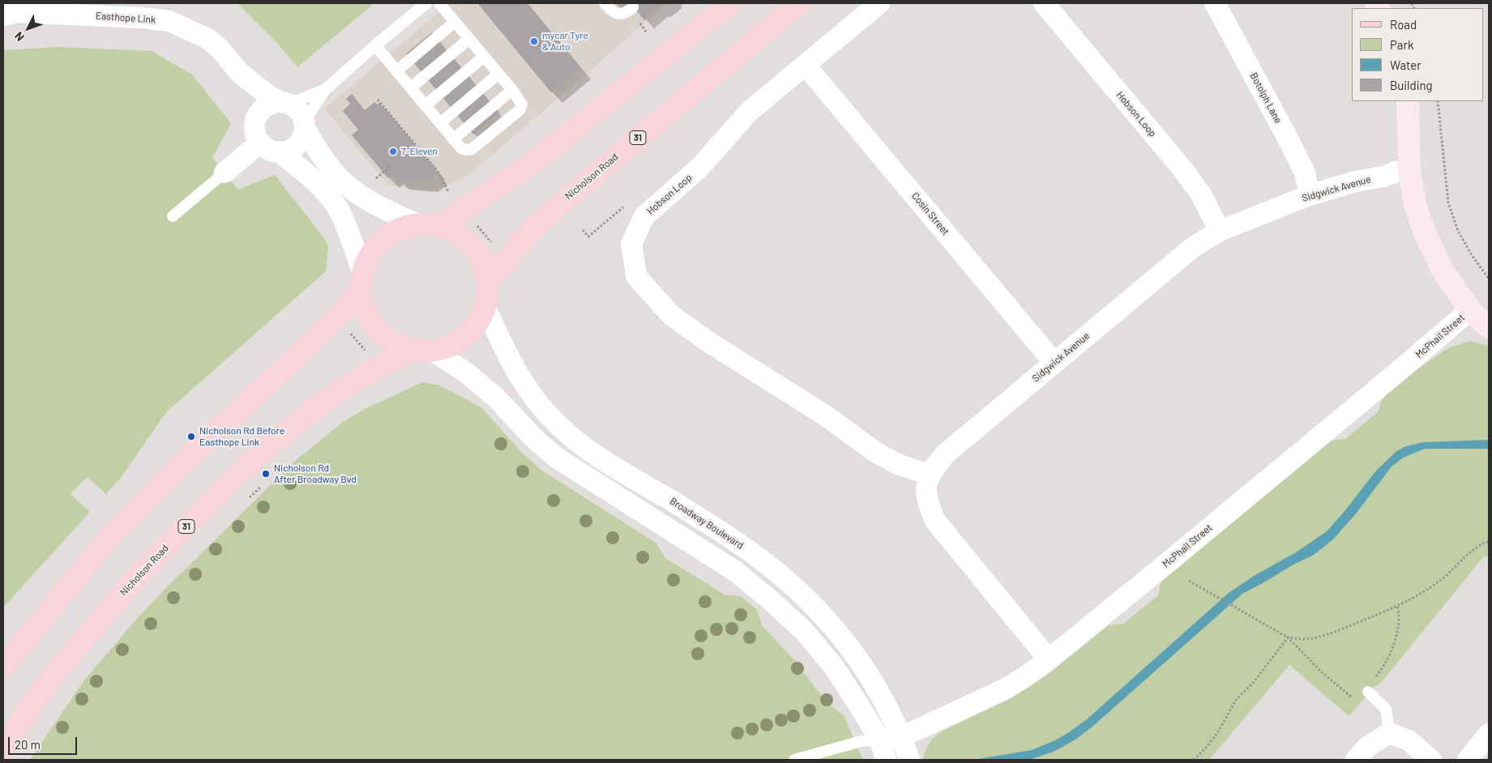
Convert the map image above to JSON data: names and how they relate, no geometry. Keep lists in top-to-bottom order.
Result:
{
  "streets": {
    "main road": ["31", "Nicholson Road"],
    "street": [
      "Easthope Link",
      "Botolph Lane",
      "Hobson Loop",
      "Sidgwick Avenue",
      "Cosin Street",
      "McPhail Street",
      "Broadway Boulevard"
    ]
  },
  "crossings": [
    ["Botolph Lane", "Sidgwick Avenue"],
    ["Hobson Loop", "Sidgwick Avenue"],
    ["Hobson Loop", "Cosin Street"],
    ["Nicholson Road", "Broadway Boulevard"],
    ["Sidgwick Avenue", "Cosin Street"],
    ["Sidgwick Avenue", "McPhail Street"],
    ["McPhail Street", "Broadway Boulevard"]
  ],
  "places": [
    "mycar Tyre & Auto",
    "7-Eleven",
    "Nicholson Rd Before Easthope Link",
    "Nicholson Rd After Broadway Bvd"
  ],
  "legend": [
    "Road",
    "Park",
    "Water",
    "Building"
  ],
  "scale_bar": "20 m",
  "north": "bottom left"
}
